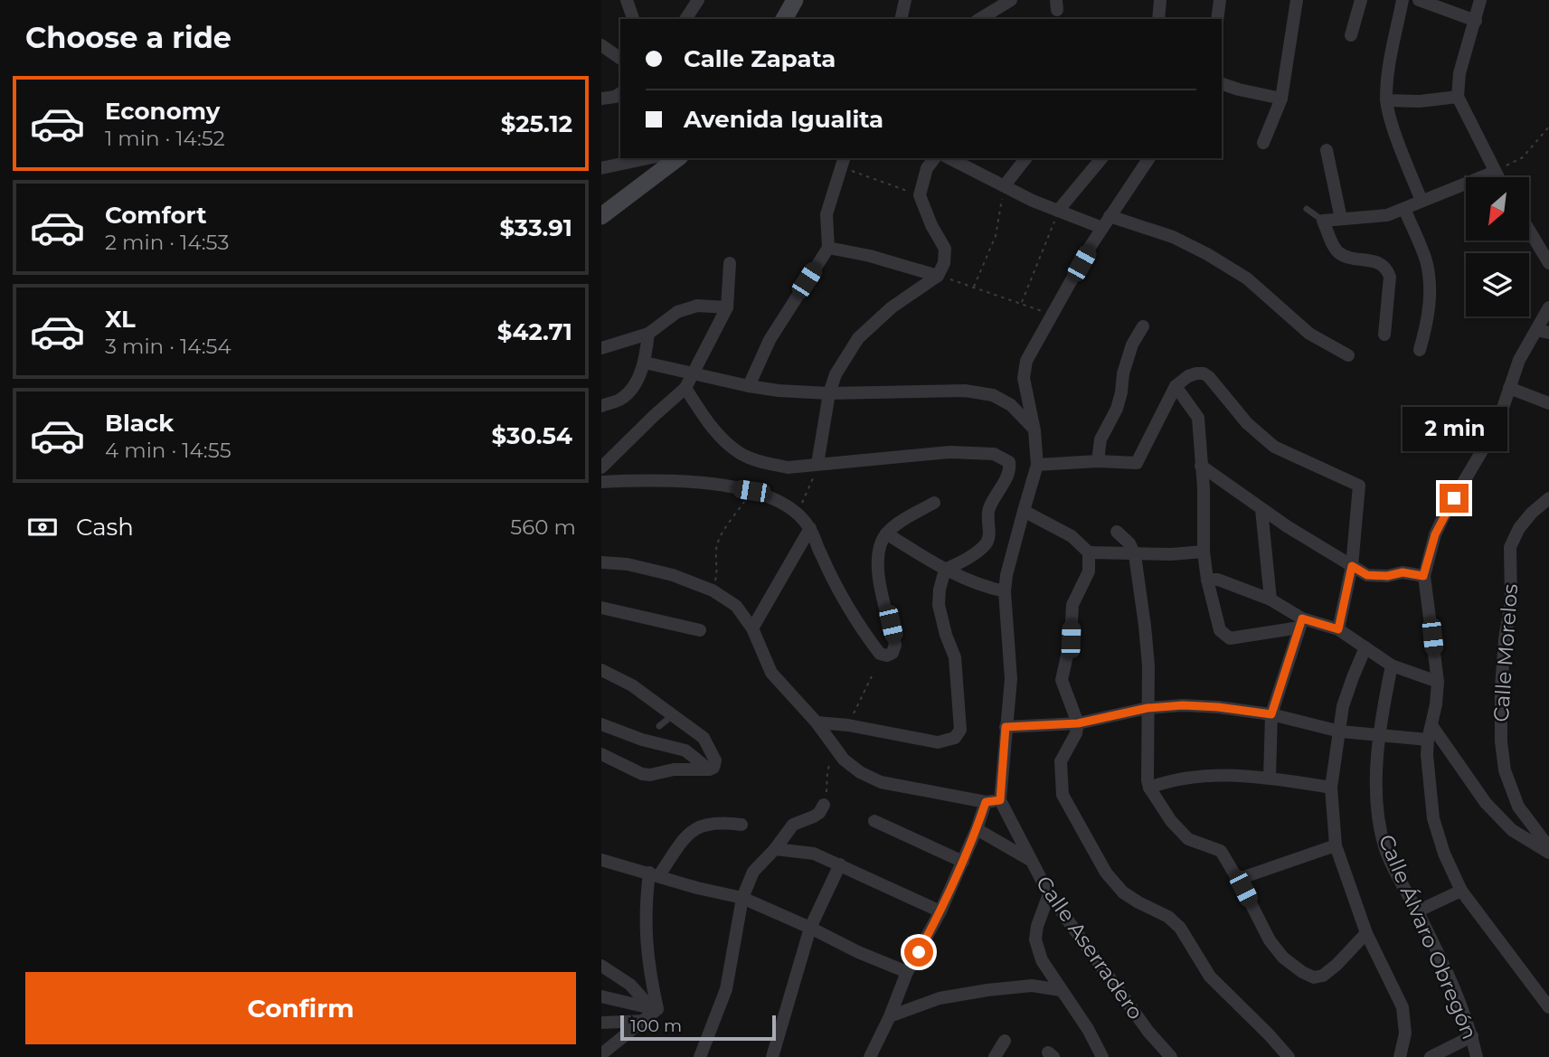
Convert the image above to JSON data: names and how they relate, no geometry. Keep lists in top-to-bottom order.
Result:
{
  "streets": {
    "street": ["Calle Morelos", "Calle Álvaro Obregón", "Calle Aserradero"]
  },
  "scale_bar": "100 m",
  "north": "bottom left",
  "page": {
    "heading": "Choose a ride",
    "banner": ["Calle Zapata", "Avenida Igualita"],
    "list": [
      {
        "name": "Economy",
        "note": "1 min · 14:52",
        "value": "$25.12"
      },
      {
        "name": "Comfort",
        "note": "2 min · 14:53",
        "value": "$33.91"
      },
      {
        "name": "XL",
        "note": "3 min · 14:54",
        "value": "$42.71"
      },
      {
        "name": "Black",
        "note": "4 min · 14:55",
        "value": "$30.54"
      }
    ],
    "bubble": "2 min",
    "pay": ["Cash", "560 m"],
    "buttons": "Confirm",
    "scale": "100 m"
  }
}
